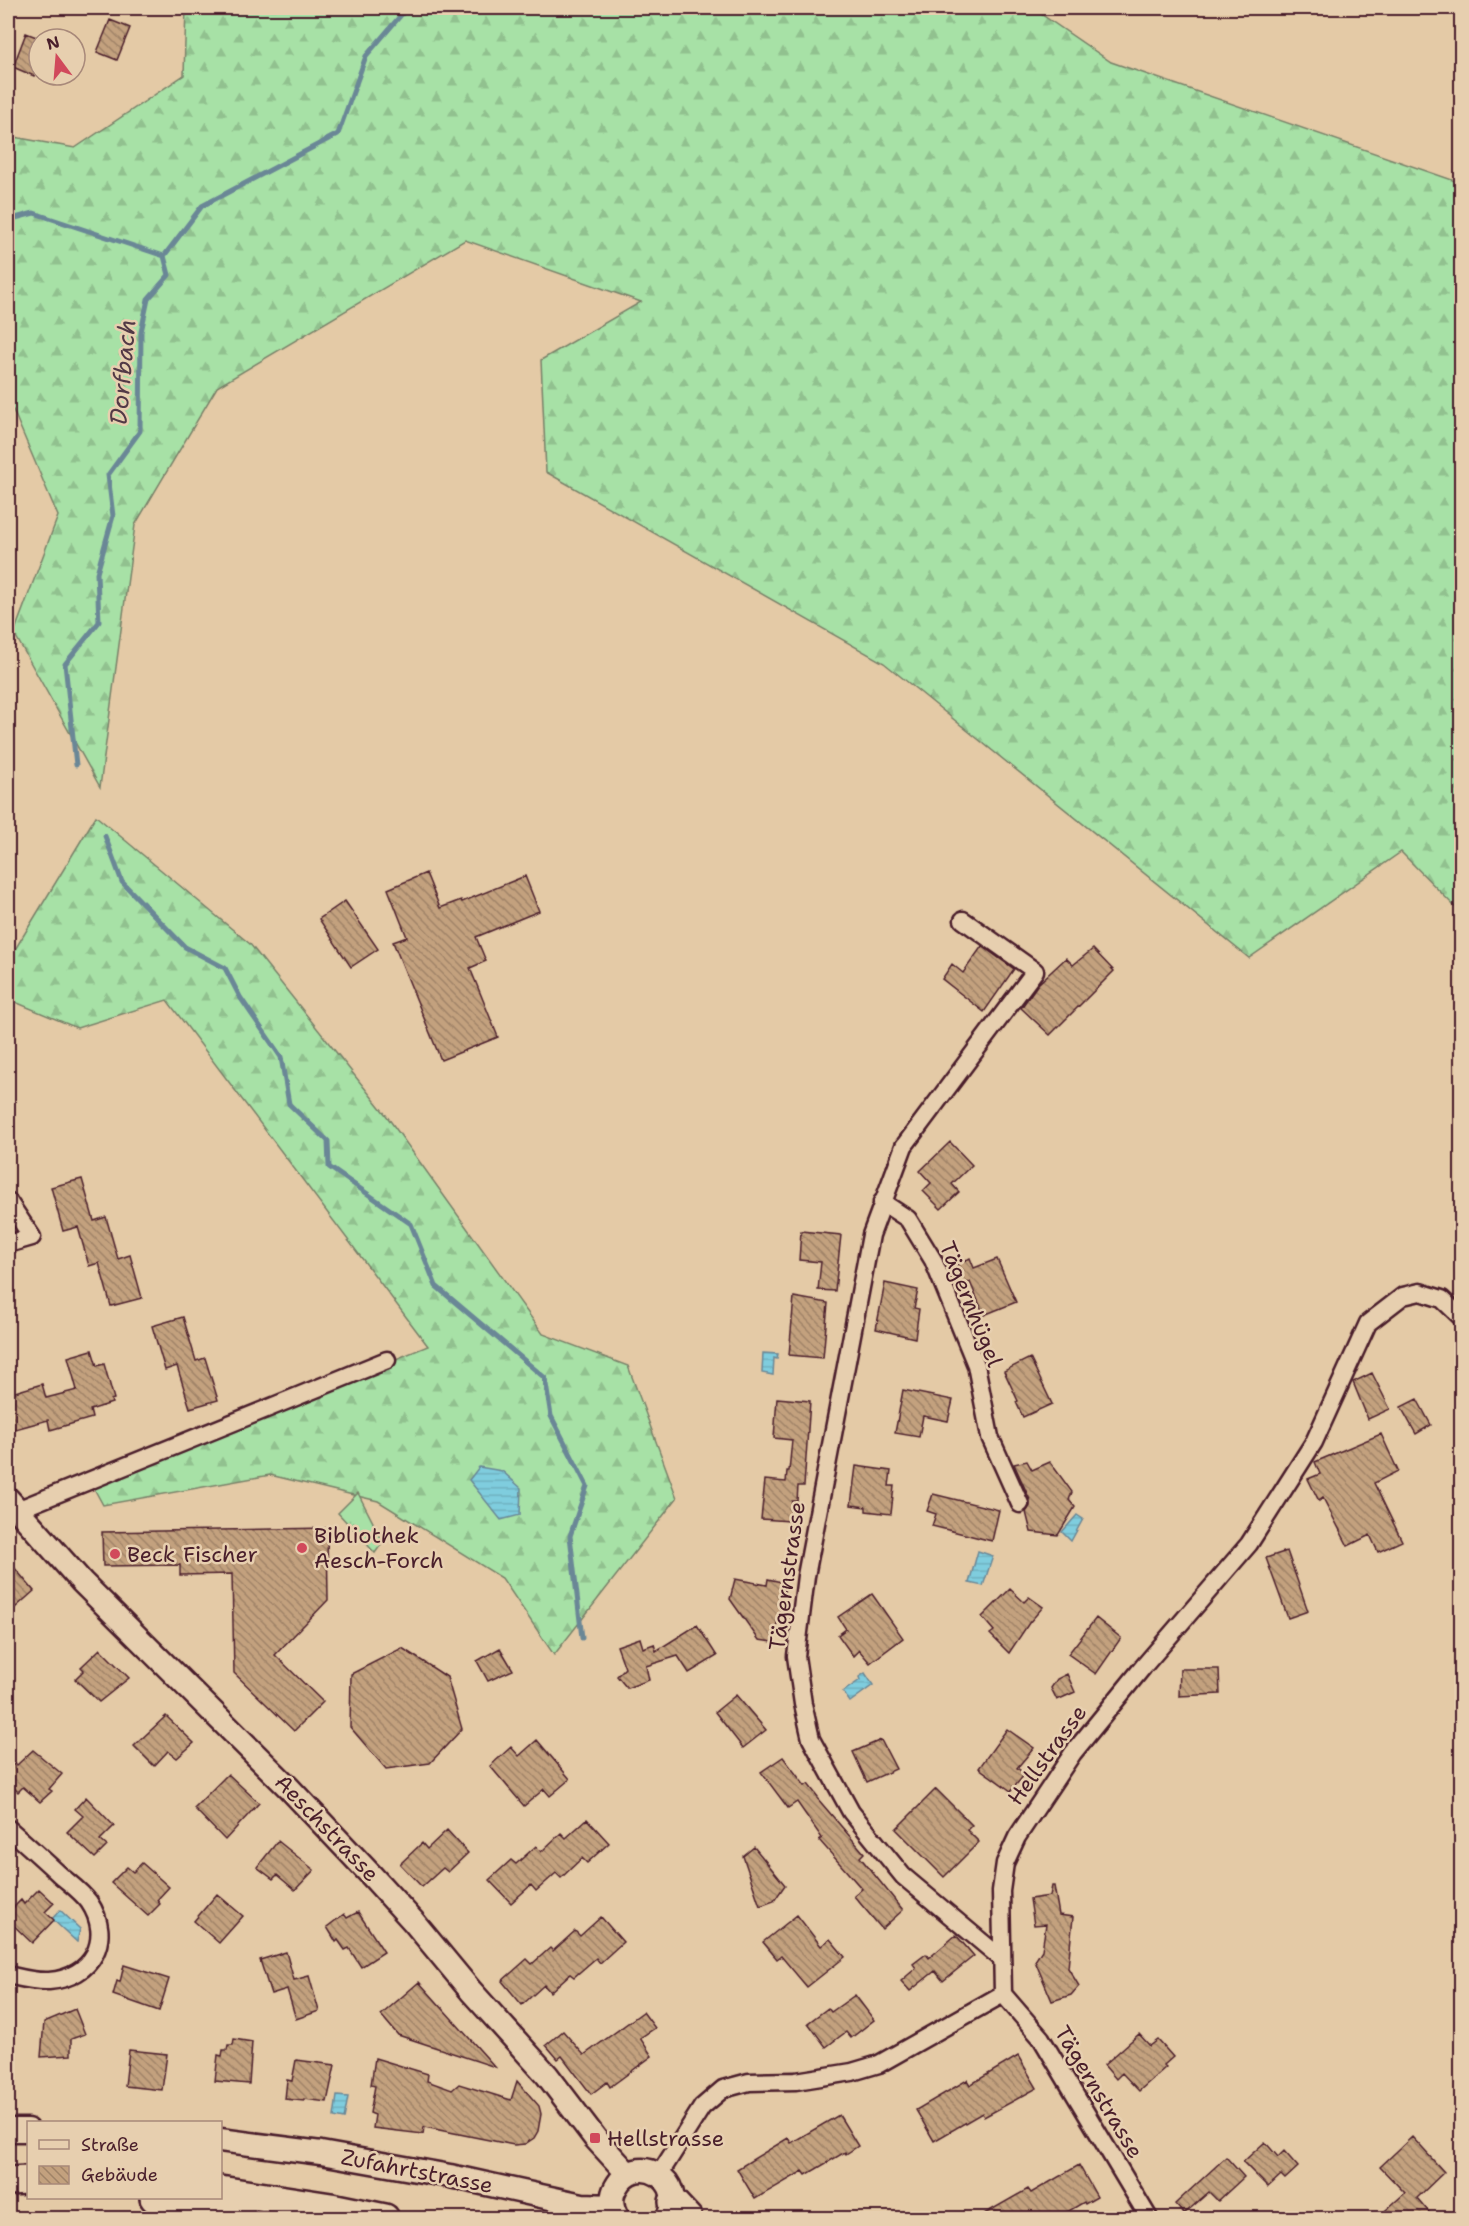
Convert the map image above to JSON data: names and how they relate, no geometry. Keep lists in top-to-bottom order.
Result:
{
  "streets": {
    "main road": ["Aeschstrasse", "Zufahrtstrasse"],
    "street": ["Tägernhügel", "Tägernstrasse", "Hellstrasse"]
  },
  "crossings": [
    ["Tägernhügel", "Tägernstrasse"],
    ["Tägernstrasse", "Hellstrasse"]
  ],
  "water": ["Dorfbach"],
  "places": {
    "other": ["Bibliothek Aesch-Forch", "Beck Fischer"],
    "transit": ["Hellstrasse"]
  },
  "legend": ["Straße", "Gebäude"],
  "north": "top"
}
